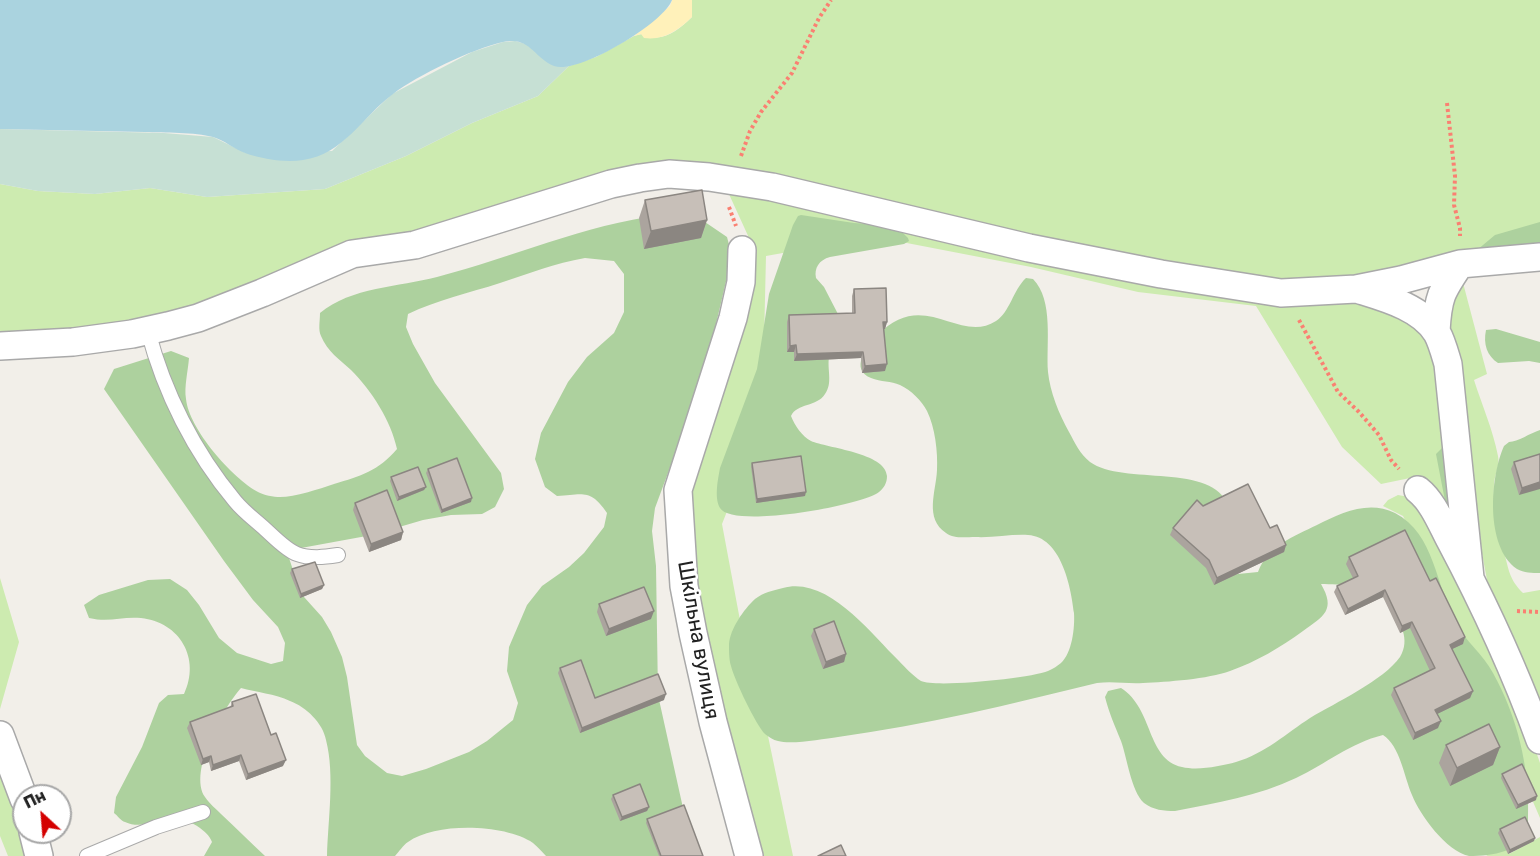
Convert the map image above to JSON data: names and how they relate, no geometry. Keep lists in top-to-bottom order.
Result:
{
  "streets": {
    "street": ["Шкільна вулиця"]
  },
  "north": "top left"
}
